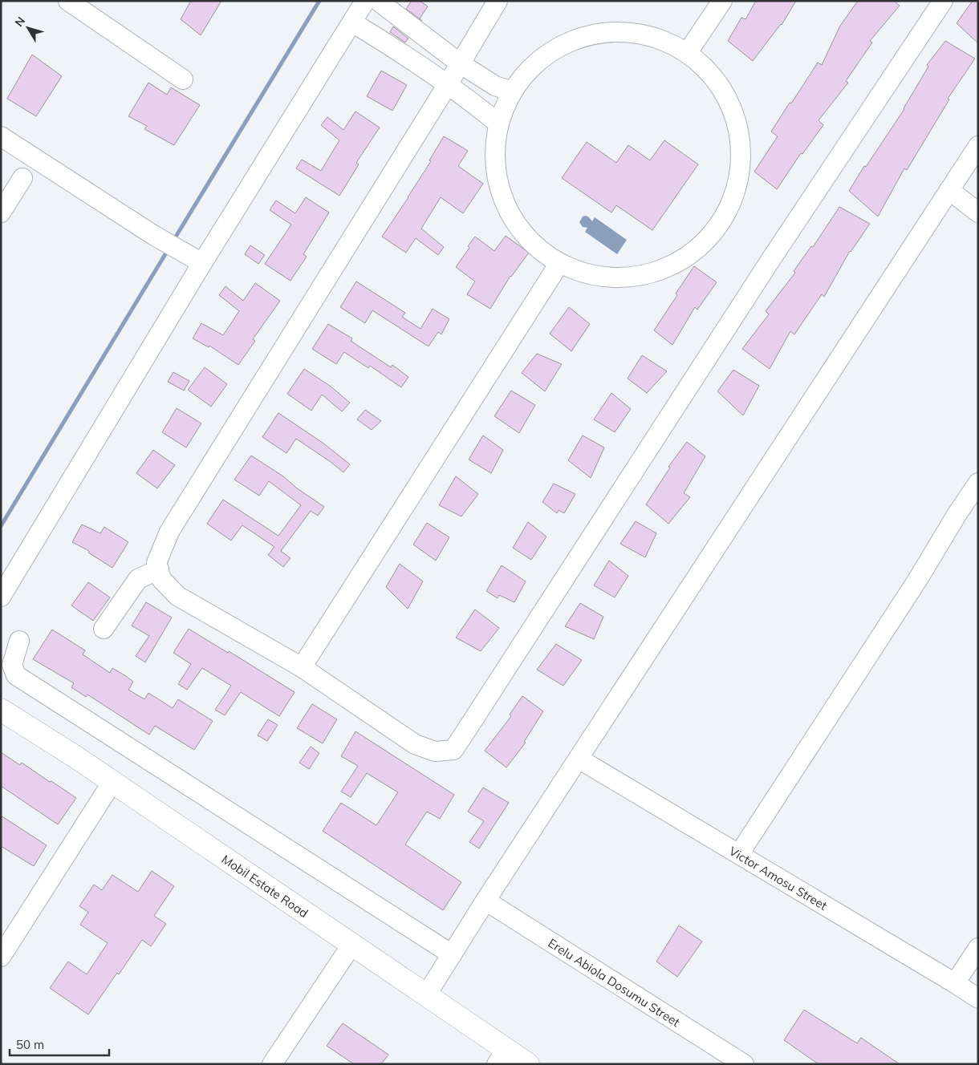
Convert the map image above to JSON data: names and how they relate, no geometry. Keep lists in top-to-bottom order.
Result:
{
  "streets": {
    "main road": ["Mobil Estate Road"],
    "street": ["Victor Amosu Street", "Erelu Abiola Dosumu Street"]
  },
  "scale_bar": "50 m",
  "north": "top left"
}
